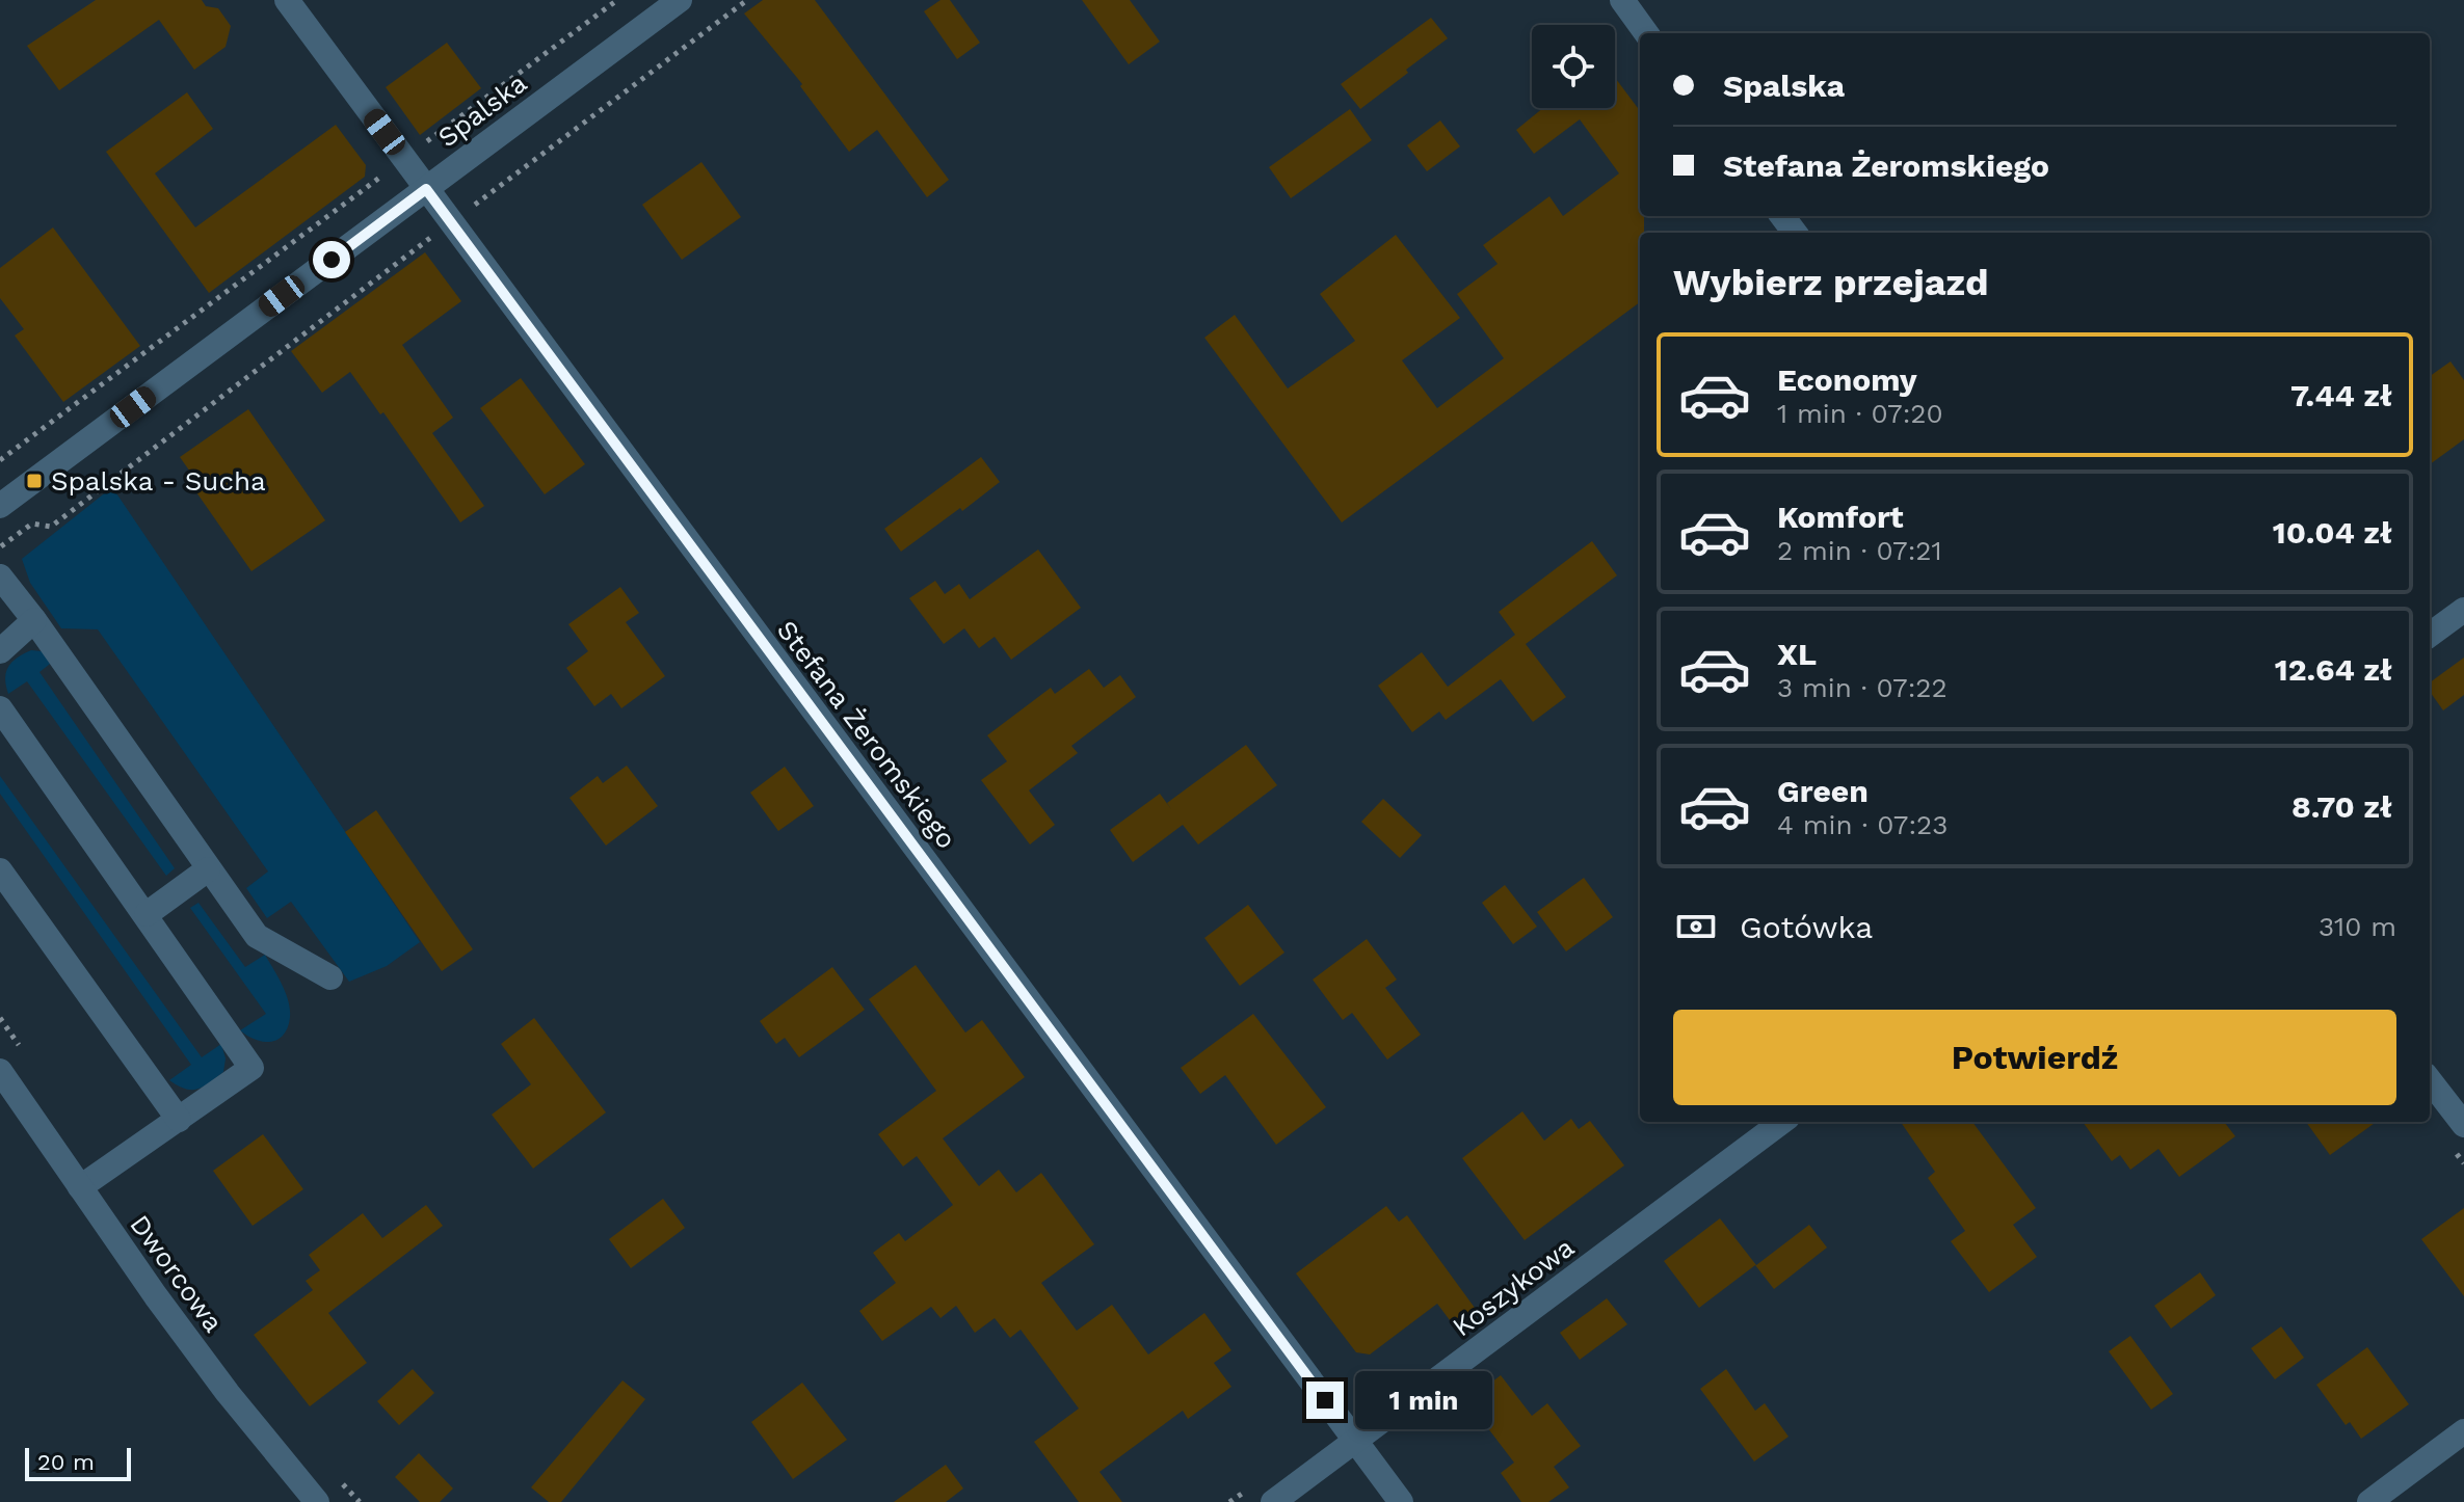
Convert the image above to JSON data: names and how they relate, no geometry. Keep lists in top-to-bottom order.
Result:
{
  "streets": {
    "street": [
      "Spalska",
      "Stefana Żeromskiego",
      "Dworcowa",
      "Koszykowa"
    ]
  },
  "crossings": [
    ["Spalska", "Stefana Żeromskiego"],
    ["Stefana Żeromskiego", "Koszykowa"]
  ],
  "places": {
    "transit": ["Spalska - Sucha"]
  },
  "scale_bar": "20 m",
  "page": {
    "banner": ["Spalska", "Stefana Żeromskiego"],
    "heading": "Wybierz przejazd",
    "list": [
      {
        "name": "Economy",
        "note": "1 min · 07:20",
        "value": "7.44 zł"
      },
      {
        "name": "Komfort",
        "note": "2 min · 07:21",
        "value": "10.04 zł"
      },
      {
        "name": "XL",
        "note": "3 min · 07:22",
        "value": "12.64 zł"
      },
      {
        "name": "Green",
        "note": "4 min · 07:23",
        "value": "8.70 zł"
      }
    ],
    "pay": ["Gotówka", "310 m"],
    "buttons": "Potwierdź",
    "bubble": "1 min",
    "scale": "20 m"
  }
}
